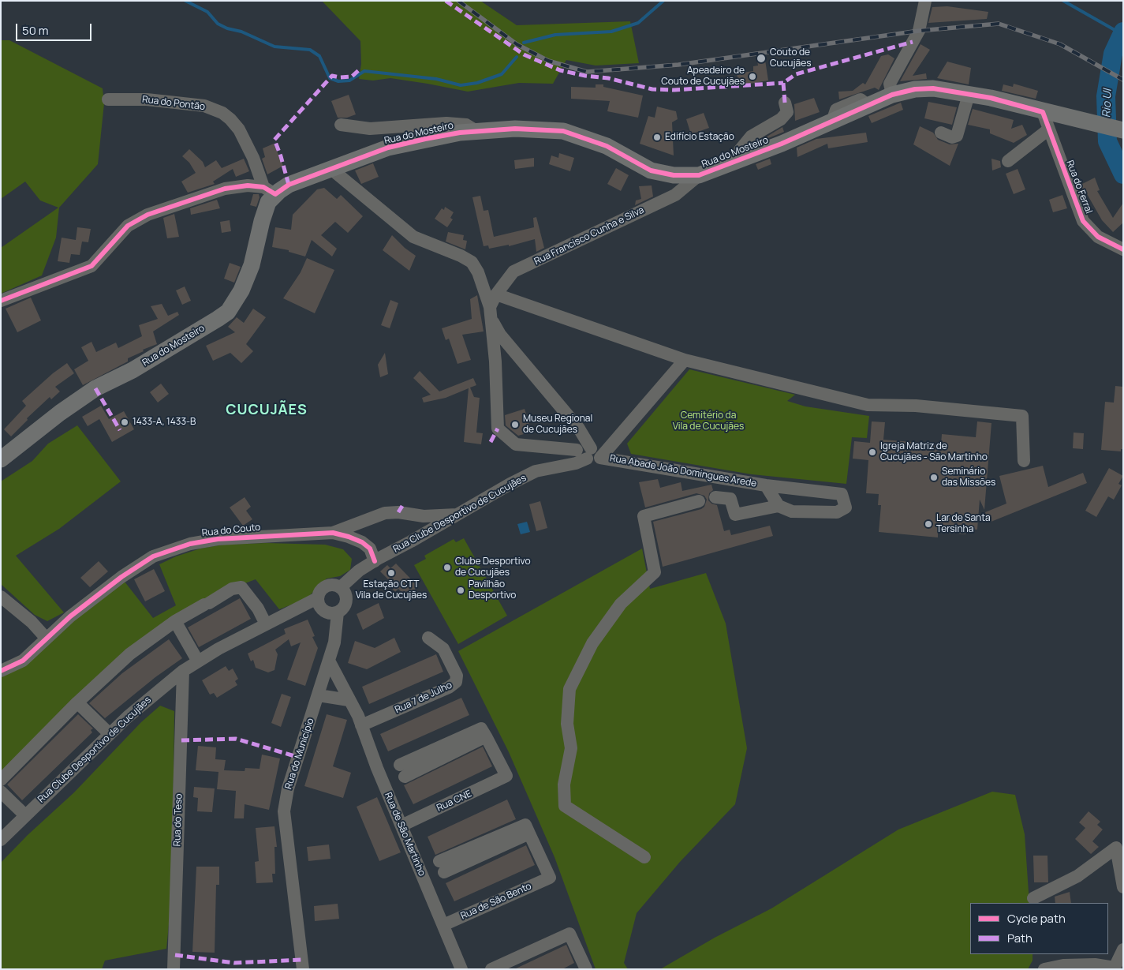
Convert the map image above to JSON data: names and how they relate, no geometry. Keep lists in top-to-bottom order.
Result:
{
  "streets": {
    "main road": ["Rua do Mosteiro"],
    "street": [
      "Rua do Pontão",
      "Rua do Ferral",
      "Rua Francisco Cunha e Silva",
      "Rua Abade João Domingues Arede",
      "Rua Clube Desportivo de Cucujães",
      "Rua do Couto",
      "Rua 7 de Julho",
      "Rua do Município",
      "Rua CNE",
      "Rua do Teso",
      "Rua de São Martinho",
      "Rua de São Bento"
    ]
  },
  "crossings": [
    ["Rua do Pontão", "Rua do Mosteiro"],
    ["Rua do Mosteiro", "Rua do Ferral"],
    ["Rua do Mosteiro", "Rua Francisco Cunha e Silva"],
    ["Rua Abade João Domingues Arede", "Rua Clube Desportivo de Cucujães"],
    ["Rua Clube Desportivo de Cucujães", "Rua do Couto"],
    ["Rua Clube Desportivo de Cucujães", "Rua do Município"],
    ["Rua Clube Desportivo de Cucujães", "Rua do Teso"],
    ["Rua 7 de Julho", "Rua de São Martinho"],
    ["Rua do Município", "Rua de São Martinho"],
    ["Rua CNE", "Rua de São Martinho"],
    ["Rua de São Martinho", "Rua de São Bento"]
  ],
  "districts": ["CUCUJÃES"],
  "water": ["Rio Ul"],
  "parks": ["Cemitério da Vila de Cucujães"],
  "places": [
    "Couto de Cucujães",
    "Apeadeiro de Couto de Cucujães",
    "Edifício Estação",
    "1433-A, 1433-B",
    "Museu Regional de Cucujães",
    "Igreja Matriz de Cucujães - São Martinho",
    "Seminário das Missões",
    "Lar de Santa Tersinha",
    "Clube Desportivo de Cucujães",
    "Estação CTT Vila de Cucujães",
    "Pavilhão Desportivo"
  ],
  "legend": ["Cycle path", "Path"],
  "scale_bar": "50 m"
}
